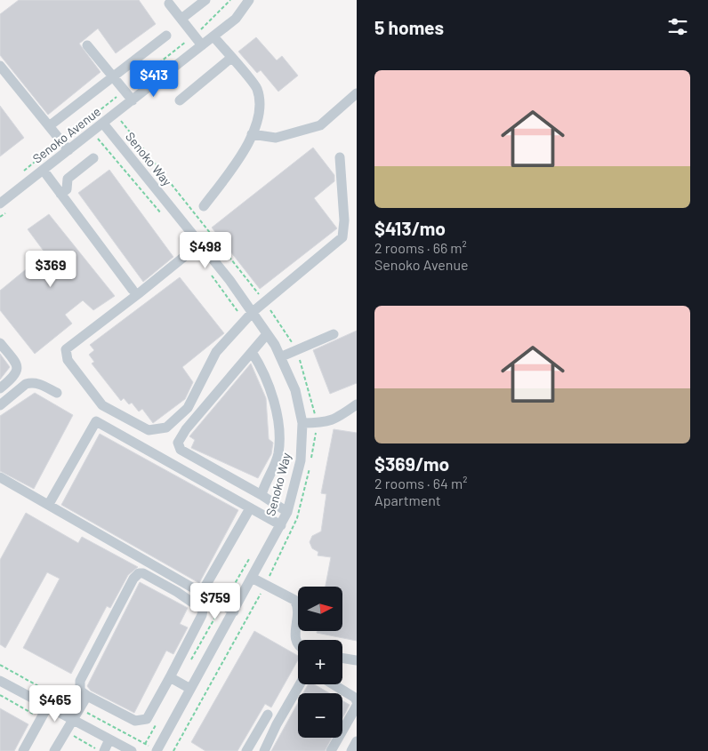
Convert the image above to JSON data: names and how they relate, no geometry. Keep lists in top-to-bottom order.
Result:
{
  "streets": {
    "street": ["Senoko Avenue", "Senoko Way"]
  },
  "crossings": [
    ["Senoko Avenue", "Senoko Way"]
  ],
  "north": "right",
  "page": {
    "heading": "5 homes",
    "list": [
      {
        "name": "$413/mo",
        "note": "2 rooms · 66 m² · Senoko Avenue"
      },
      {
        "name": "$369/mo",
        "note": "2 rooms · 64 m² · Apartment"
      }
    ],
    "price": [
      "$413",
      "$498",
      "$369",
      "$759",
      "$465"
    ],
    "map_buttons": ["+", "−"]
  }
}
